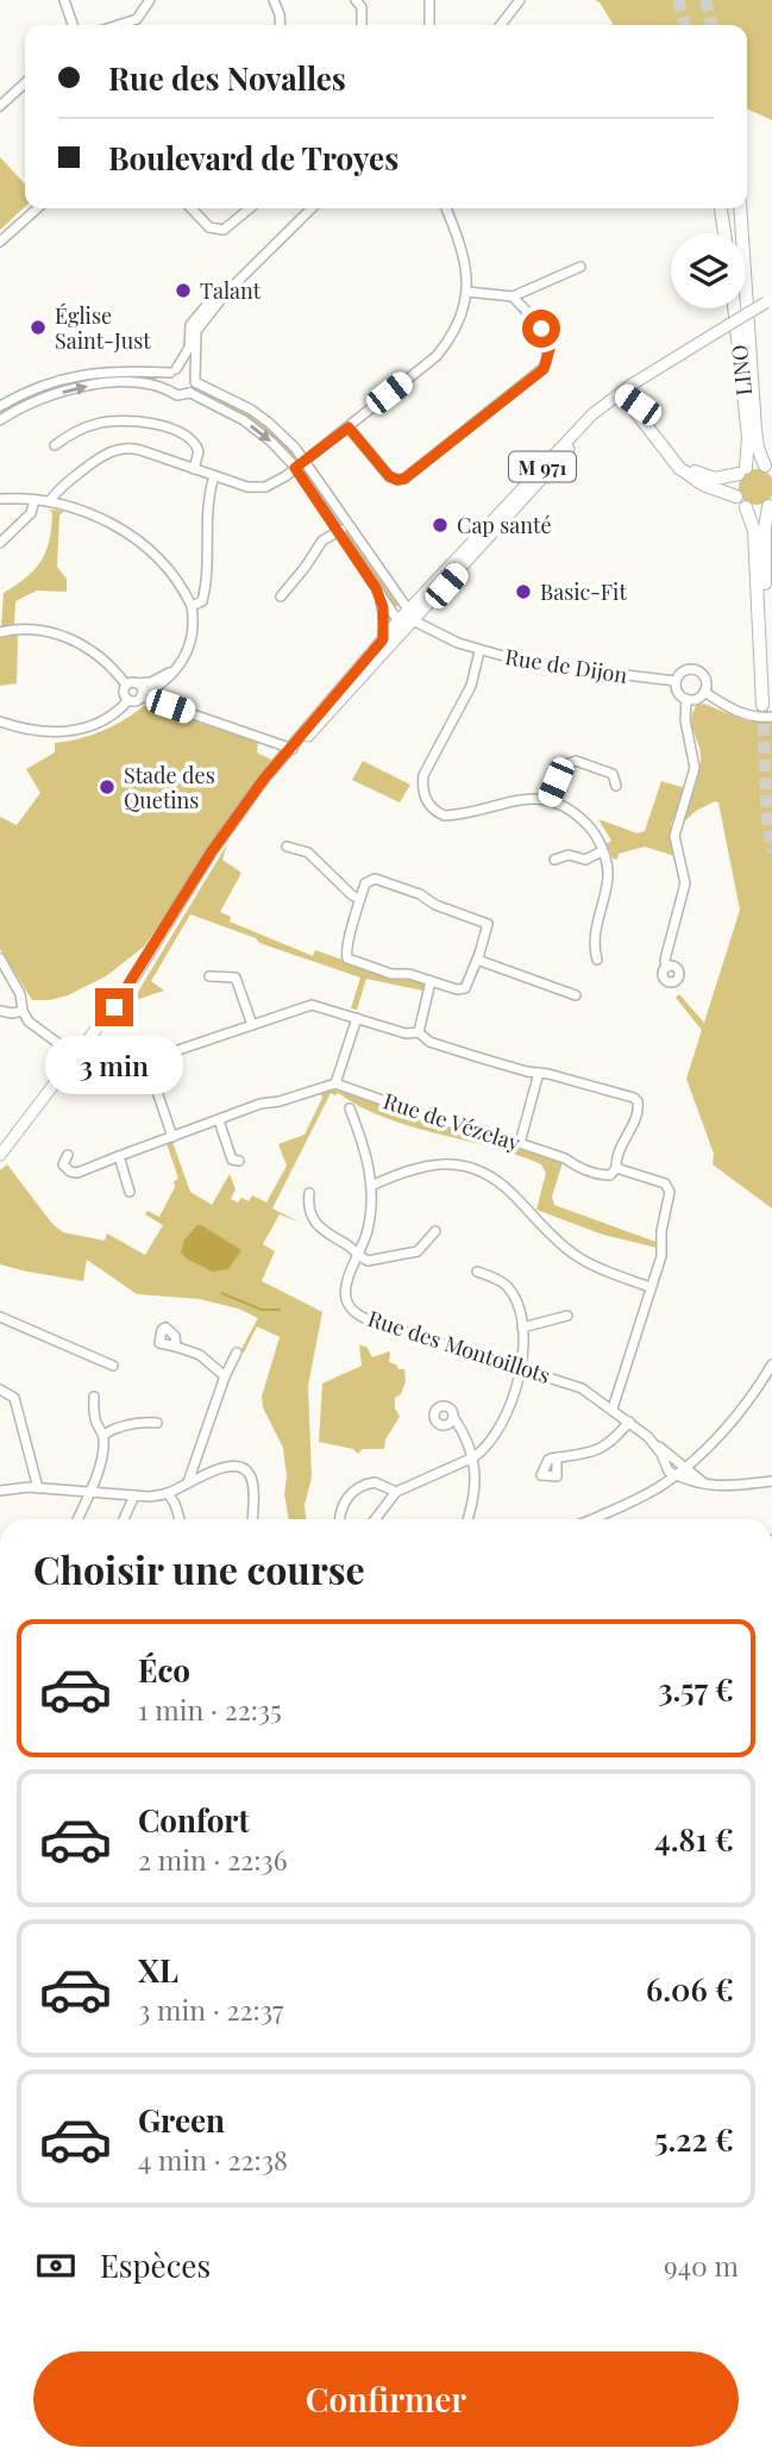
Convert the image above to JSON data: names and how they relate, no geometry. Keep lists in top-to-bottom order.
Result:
{
  "streets": {
    "highway": ["LINO"],
    "main road": ["M 971"],
    "street": ["Rue de Dijon", "Rue de Vézelay", "Rue des Montoillots"]
  },
  "crossings": [
    ["M 971", "Rue de Dijon"]
  ],
  "places": [
    "Talant",
    "Église Saint-Just",
    "Cap santé",
    "Basic-Fit",
    "Stade des Quetins"
  ],
  "page": {
    "banner": ["Rue des Novalles", "Boulevard de Troyes"],
    "bubble": "3 min",
    "heading": "Choisir une course",
    "list": [
      {
        "name": "Éco",
        "note": "1 min · 22:35",
        "value": "3.57 €"
      },
      {
        "name": "Confort",
        "note": "2 min · 22:36",
        "value": "4.81 €"
      },
      {
        "name": "XL",
        "note": "3 min · 22:37",
        "value": "6.06 €"
      },
      {
        "name": "Green",
        "note": "4 min · 22:38",
        "value": "5.22 €"
      }
    ],
    "pay": ["Espèces", "940 m"],
    "buttons": "Confirmer"
  }
}
